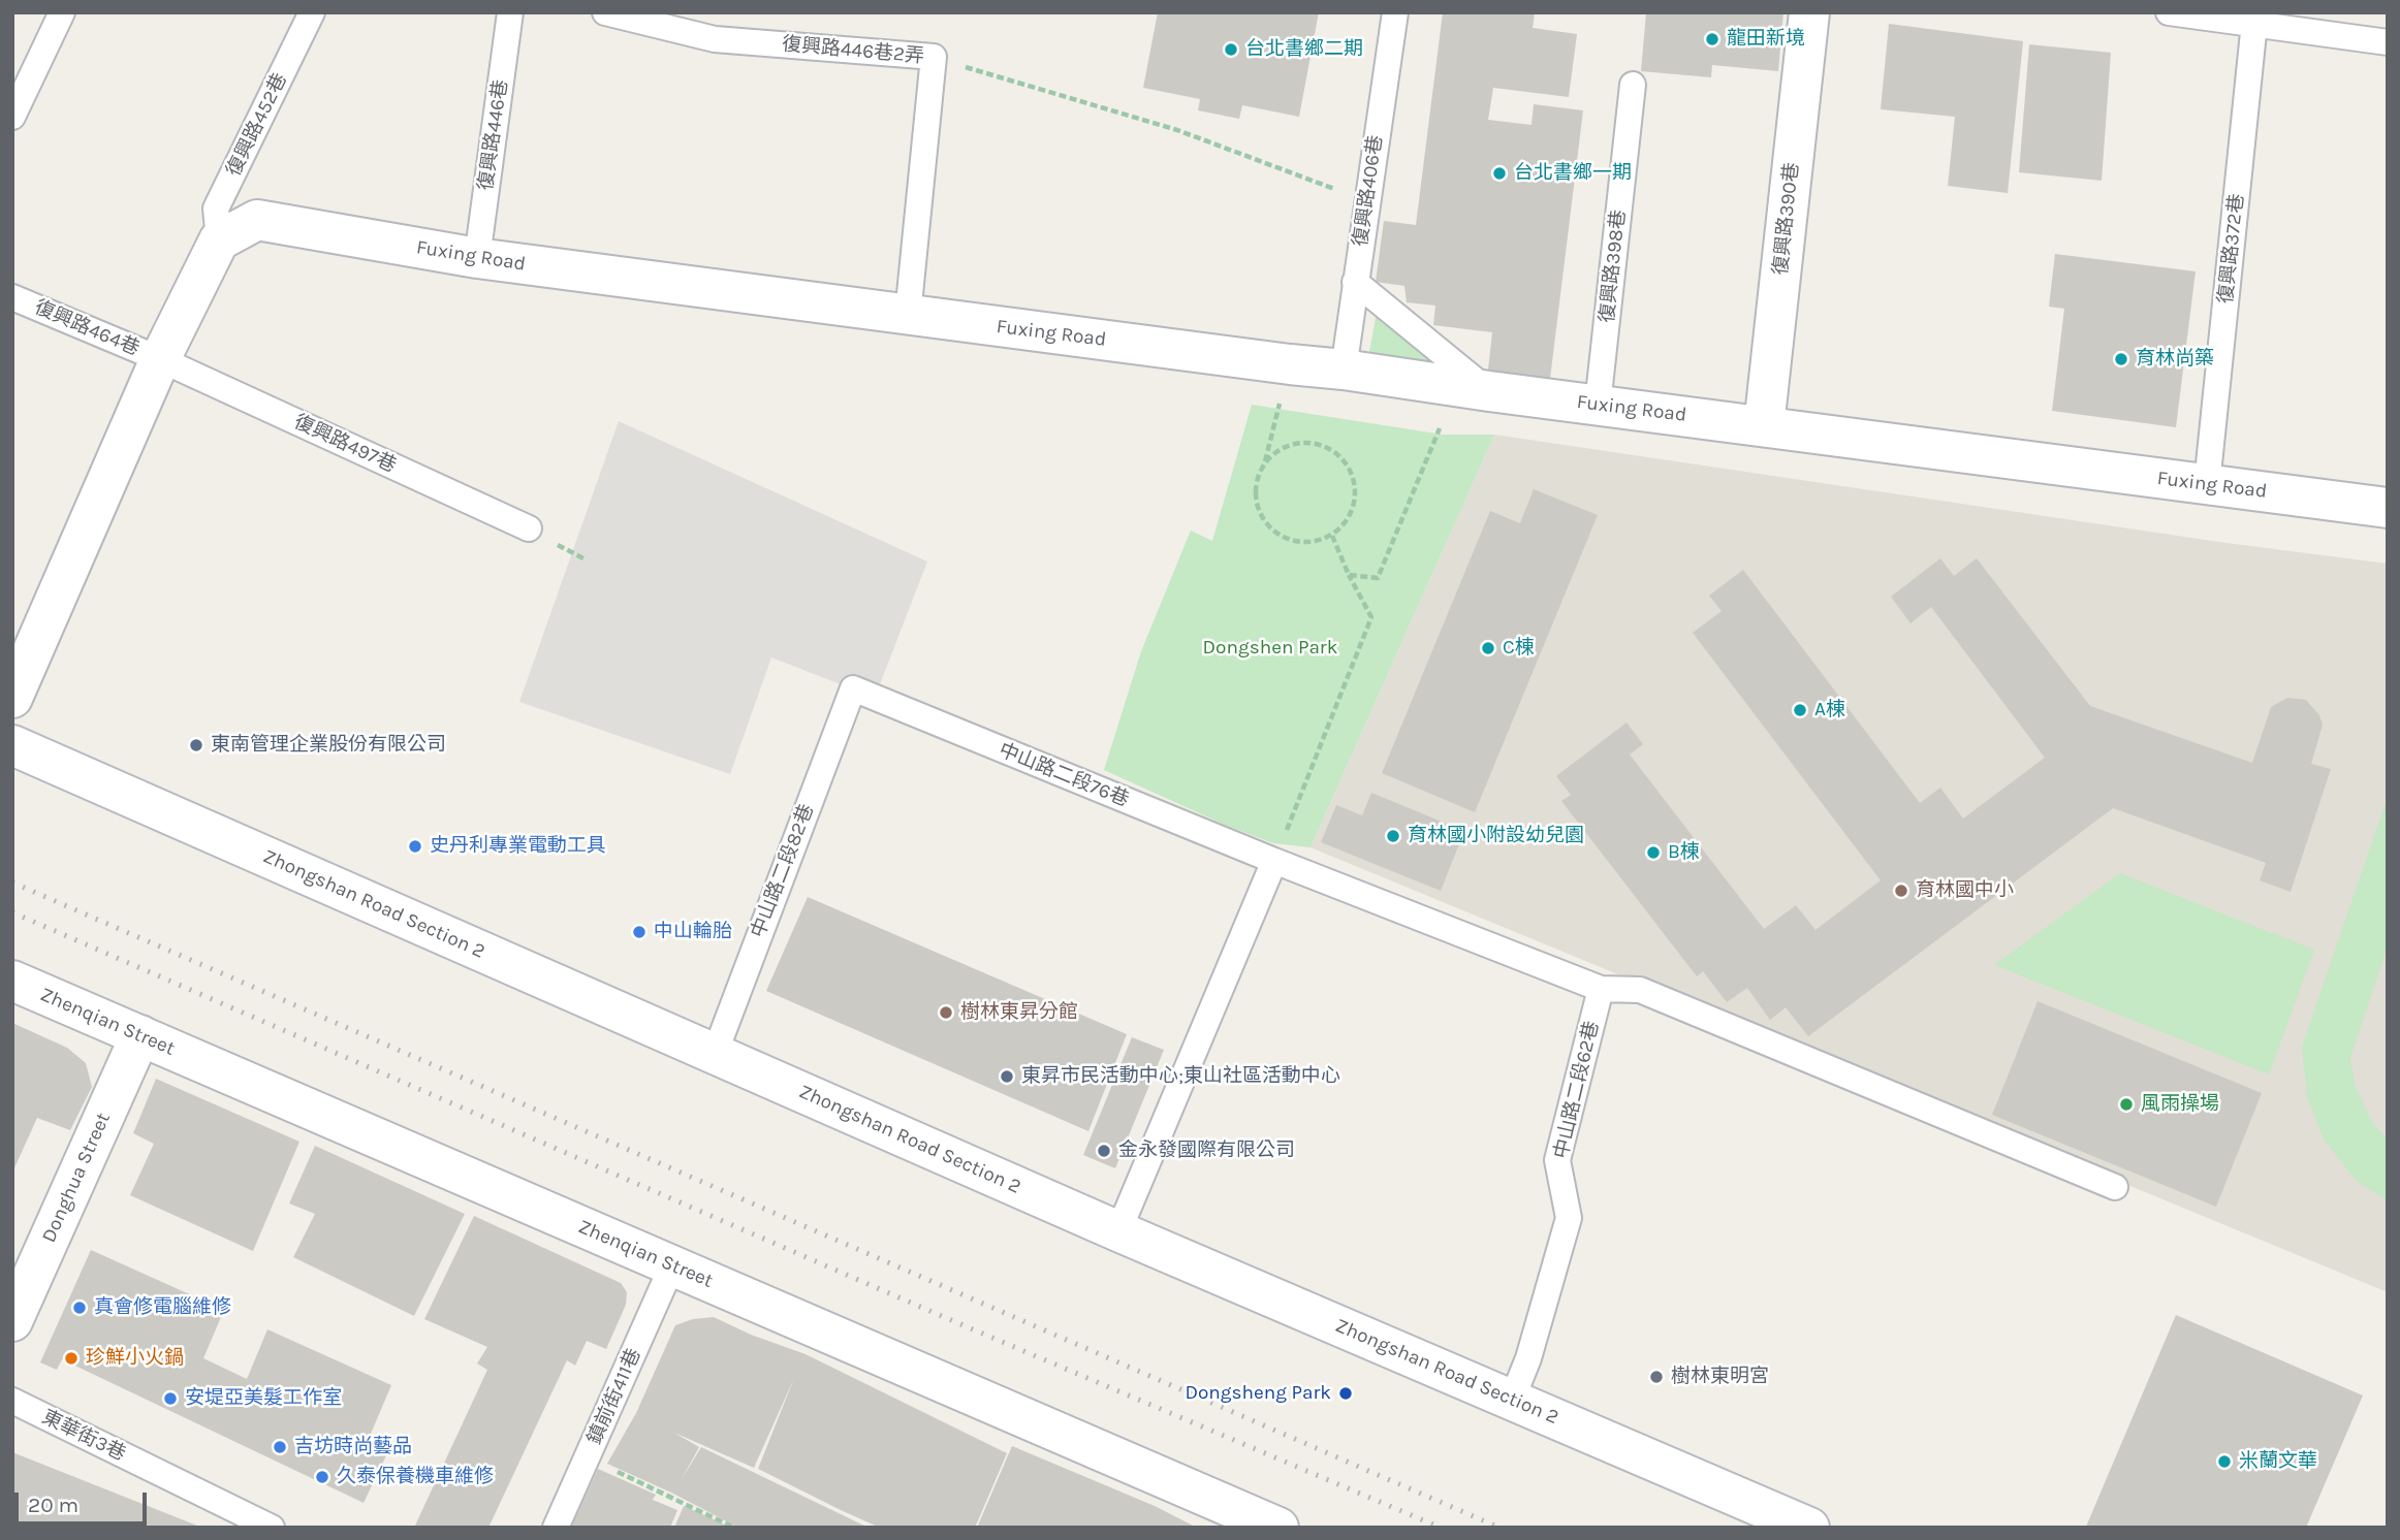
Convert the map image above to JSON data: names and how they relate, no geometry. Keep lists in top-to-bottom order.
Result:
{
  "streets": {
    "street": [
      "復興路390巷",
      "Fuxing Road",
      "Zhongshan Road Section 2",
      "Zhenqian Street",
      "Donghua Street"
    ],
    "lane": [
      "復興路446巷2弄",
      "復興路452巷",
      "復興路446巷",
      "復興路406巷",
      "復興路372巷",
      "復興路398巷",
      "復興路464巷",
      "復興路497巷",
      "中山路二段76巷",
      "中山路二段82巷",
      "中山路二段62巷",
      "鎮前街411巷",
      "東華街3巷"
    ]
  },
  "crossings": [
    ["復興路446巷2弄", "Fuxing Road"],
    ["復興路452巷", "Fuxing Road"],
    ["復興路446巷", "Fuxing Road"],
    ["復興路406巷", "Fuxing Road"],
    ["復興路390巷", "Fuxing Road"],
    ["復興路372巷", "Fuxing Road"],
    ["Fuxing Road", "復興路398巷"],
    ["復興路464巷", "復興路497巷"],
    ["中山路二段76巷", "中山路二段82巷"],
    ["中山路二段76巷", "中山路二段62巷"],
    ["中山路二段82巷", "Zhongshan Road Section 2"],
    ["Zhongshan Road Section 2", "中山路二段62巷"],
    ["Zhenqian Street", "Donghua Street"],
    ["Zhenqian Street", "鎮前街411巷"]
  ],
  "parks": ["Dongshen Park"],
  "places": [
    "龍田新境",
    "台北書鄉二期",
    "台北書鄉一期",
    "育林尚築",
    "C棟",
    "A棟",
    "東南管理企業股份有限公司",
    "育林國小附設幼兒園",
    "史丹利專業電動工具",
    "B棟",
    "育林國中小",
    "中山輪胎",
    "樹林東昇分館",
    "東昇市民活動中心;東山社區活動中心",
    "風雨操場",
    "金永發國際有限公司",
    "真會修電腦維修",
    "珍鮮小火鍋",
    "樹林東明宮",
    "Dongsheng Park",
    "安堤亞美髮工作室",
    "吉坊時尚藝品",
    "米蘭文華",
    "久泰保養機車維修"
  ],
  "scale_bar": "20 m"
}
